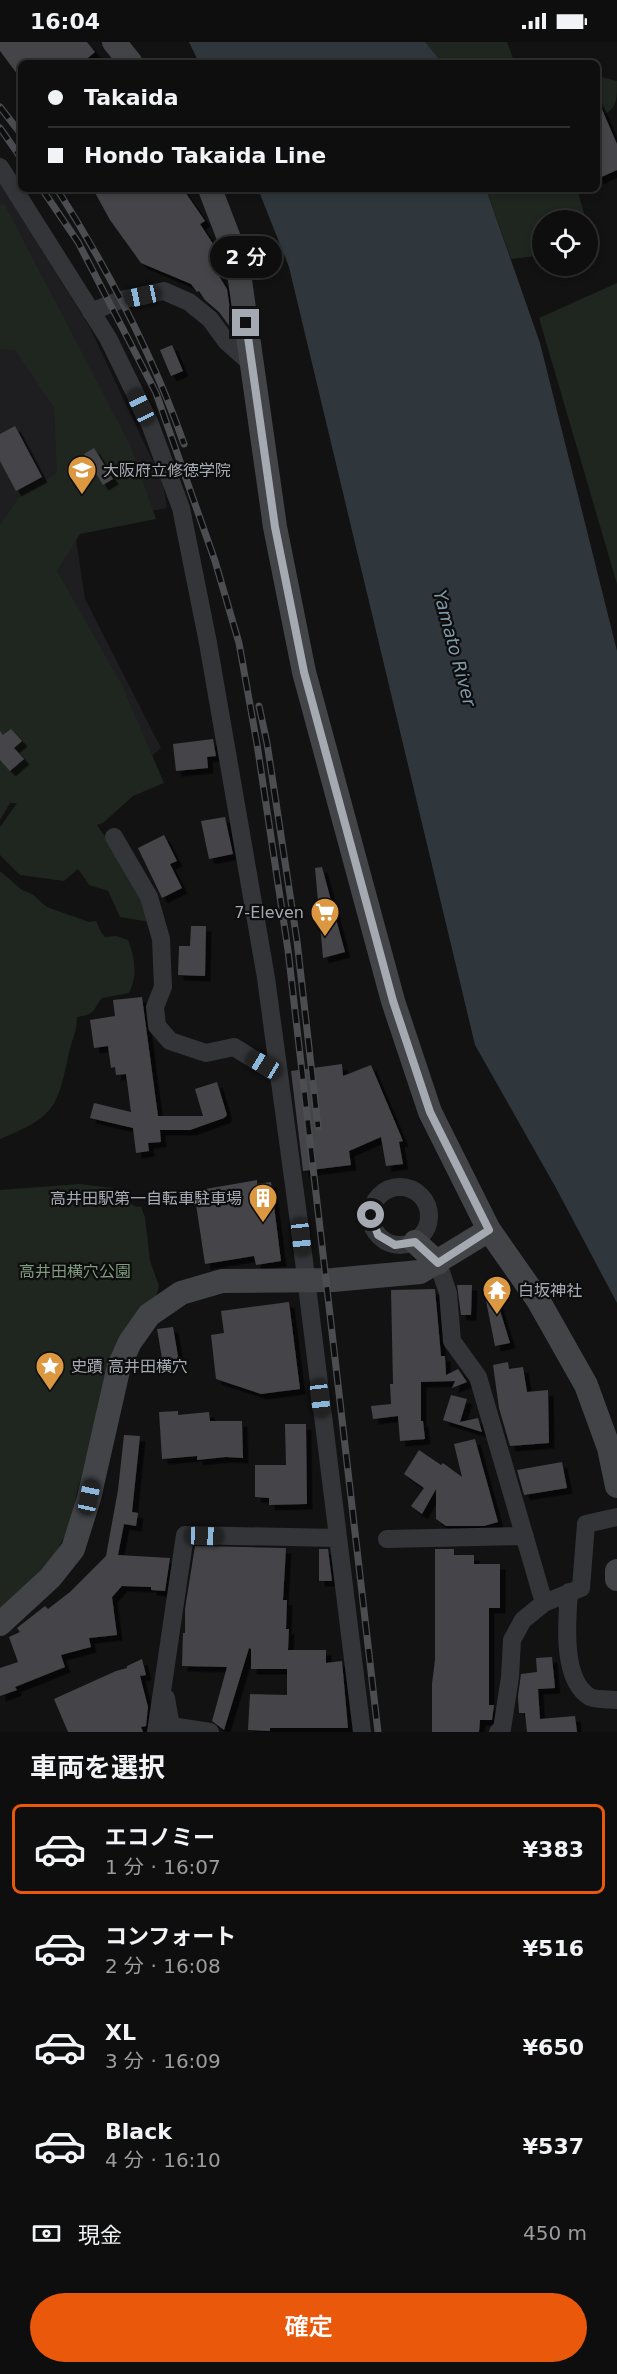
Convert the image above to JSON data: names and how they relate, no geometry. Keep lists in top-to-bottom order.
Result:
{
  "water": ["Yamato River"],
  "parks": ["高井田横穴公園"],
  "places": {
    "school or university": ["大阪府立修徳学院"],
    "supermarket": ["7-Eleven"],
    "building": ["高井田駅第一自転車駐車場"],
    "temple": ["白坂神社"],
    "place": ["史蹟 高井田横穴"]
  },
  "page": {
    "status": "16:04",
    "banner": ["Takaida", "Hondo Takaida Line"],
    "bubble": "2 分",
    "heading": "車両を選択",
    "list": [
      {
        "name": "エコノミー",
        "note": "1 分 · 16:07",
        "value": "¥383"
      },
      {
        "name": "コンフォート",
        "note": "2 分 · 16:08",
        "value": "¥516"
      },
      {
        "name": "XL",
        "note": "3 分 · 16:09",
        "value": "¥650"
      },
      {
        "name": "Black",
        "note": "4 分 · 16:10",
        "value": "¥537"
      }
    ],
    "pay": ["現金", "450 m"],
    "buttons": "確定"
  }
}
